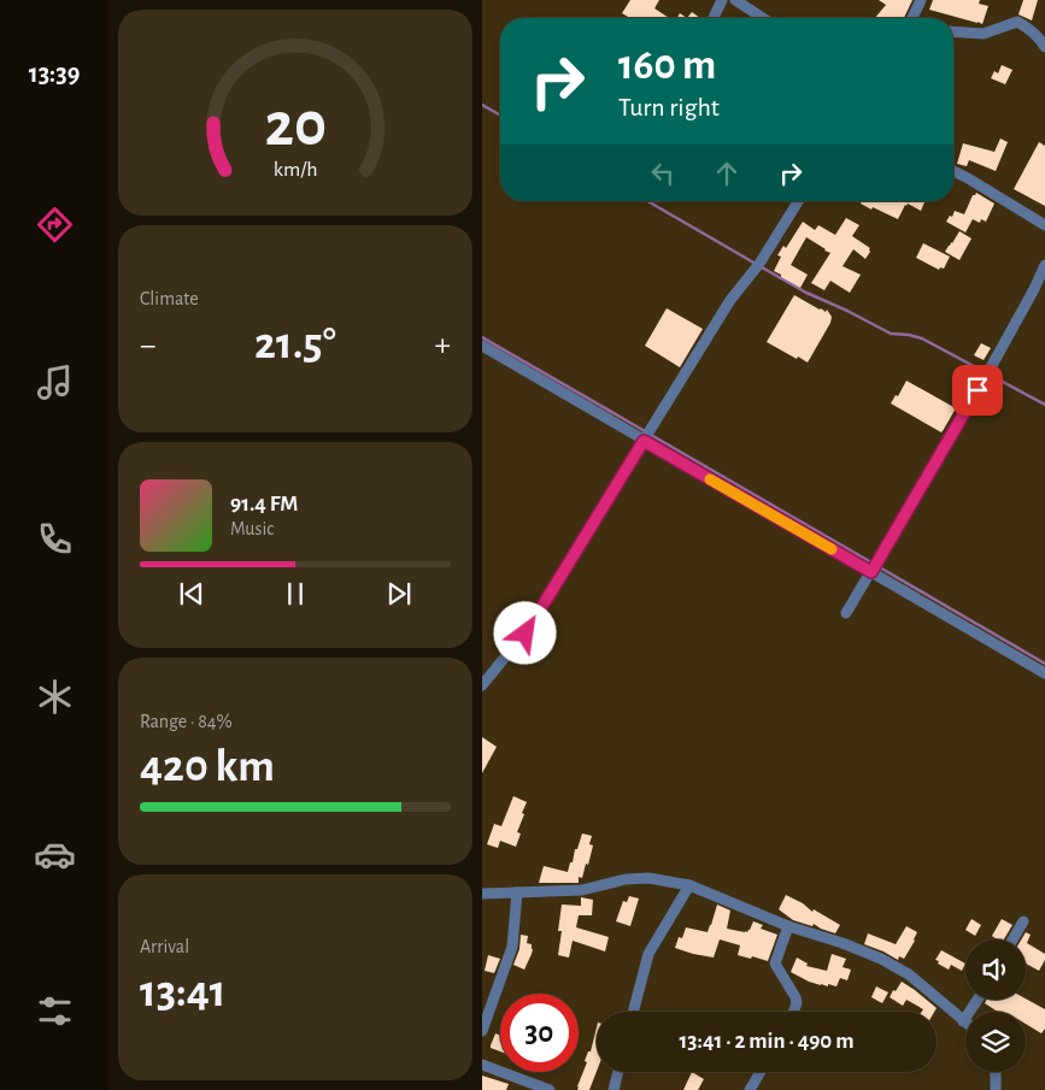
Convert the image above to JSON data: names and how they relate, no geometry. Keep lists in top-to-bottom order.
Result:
{
  "page": {
    "tabs": "13:39",
    "turn": ["160 m", "Turn right"],
    "tile": [
      "Climate",
      ["Range · 84%", "420 km"],
      ["Arrival", "13:41"]
    ],
    "heat": ["−", "21.5°", "+"],
    "song": ["91.4 FM", "Music"],
    "limit": "30",
    "trip": "13:41 · 2 min · 490 m",
    "gauge": ["20", "km/h"]
  }
}
